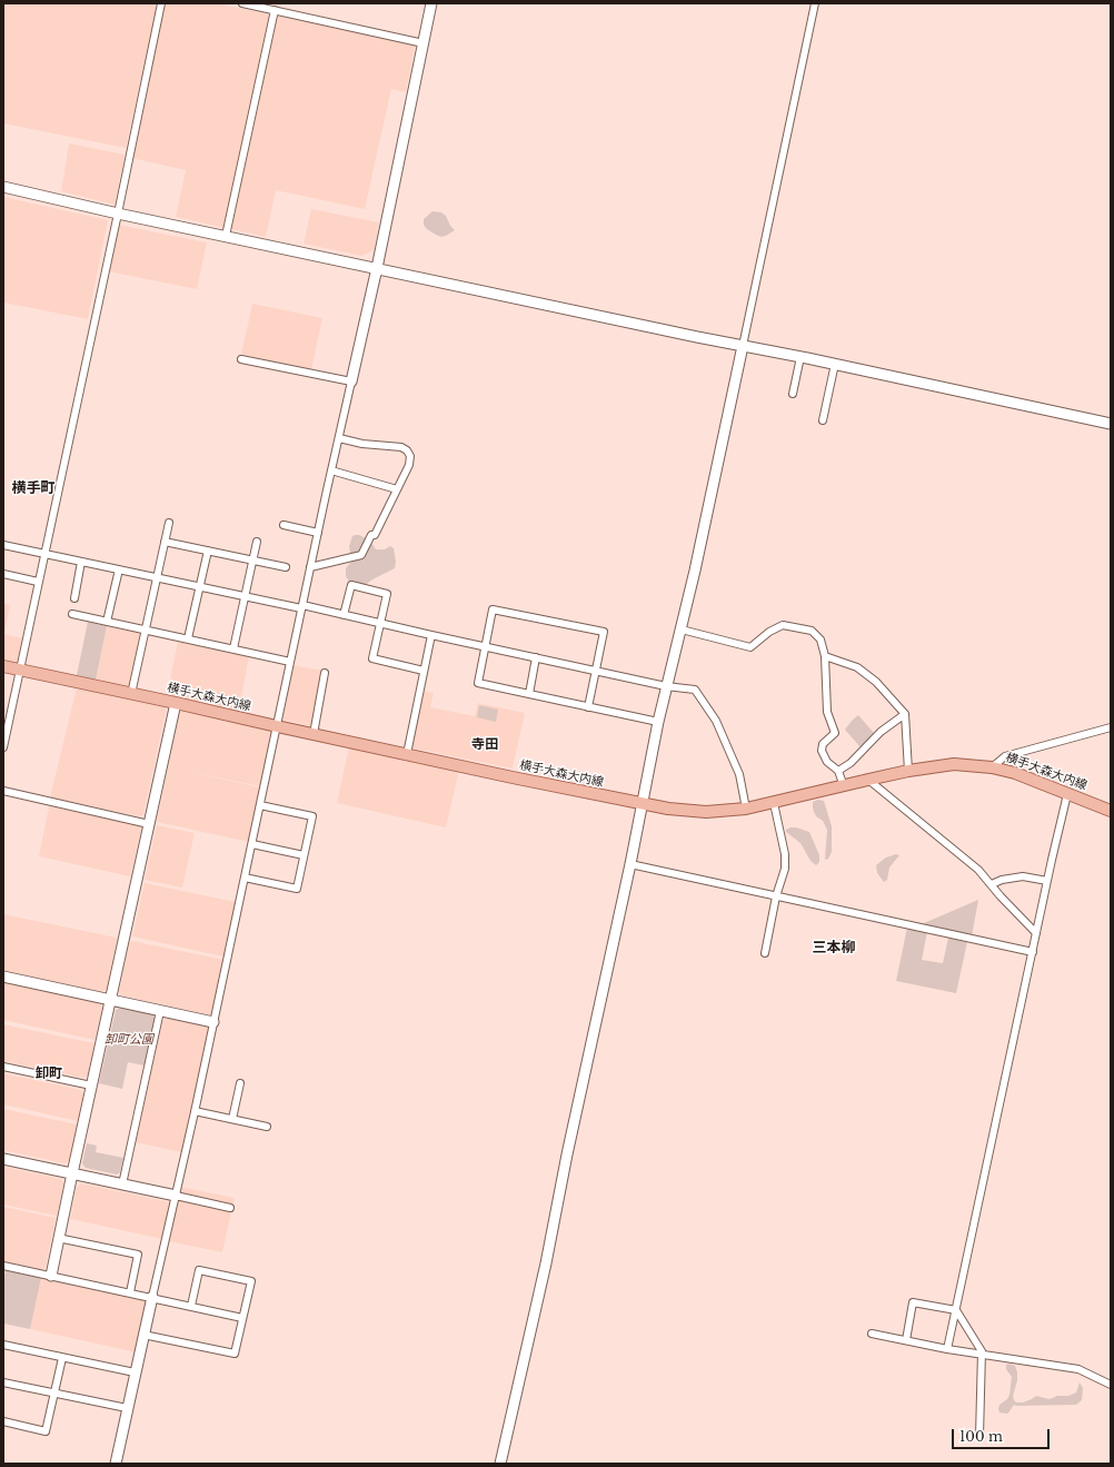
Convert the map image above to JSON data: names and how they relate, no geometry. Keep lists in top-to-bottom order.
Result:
{
  "streets": {
    "main road": ["横手大森大内線"]
  },
  "districts": [
    "横手町",
    "寺田",
    "三本柳",
    "卸町"
  ],
  "parks": ["卸町公園"],
  "scale_bar": "100 m"
}
